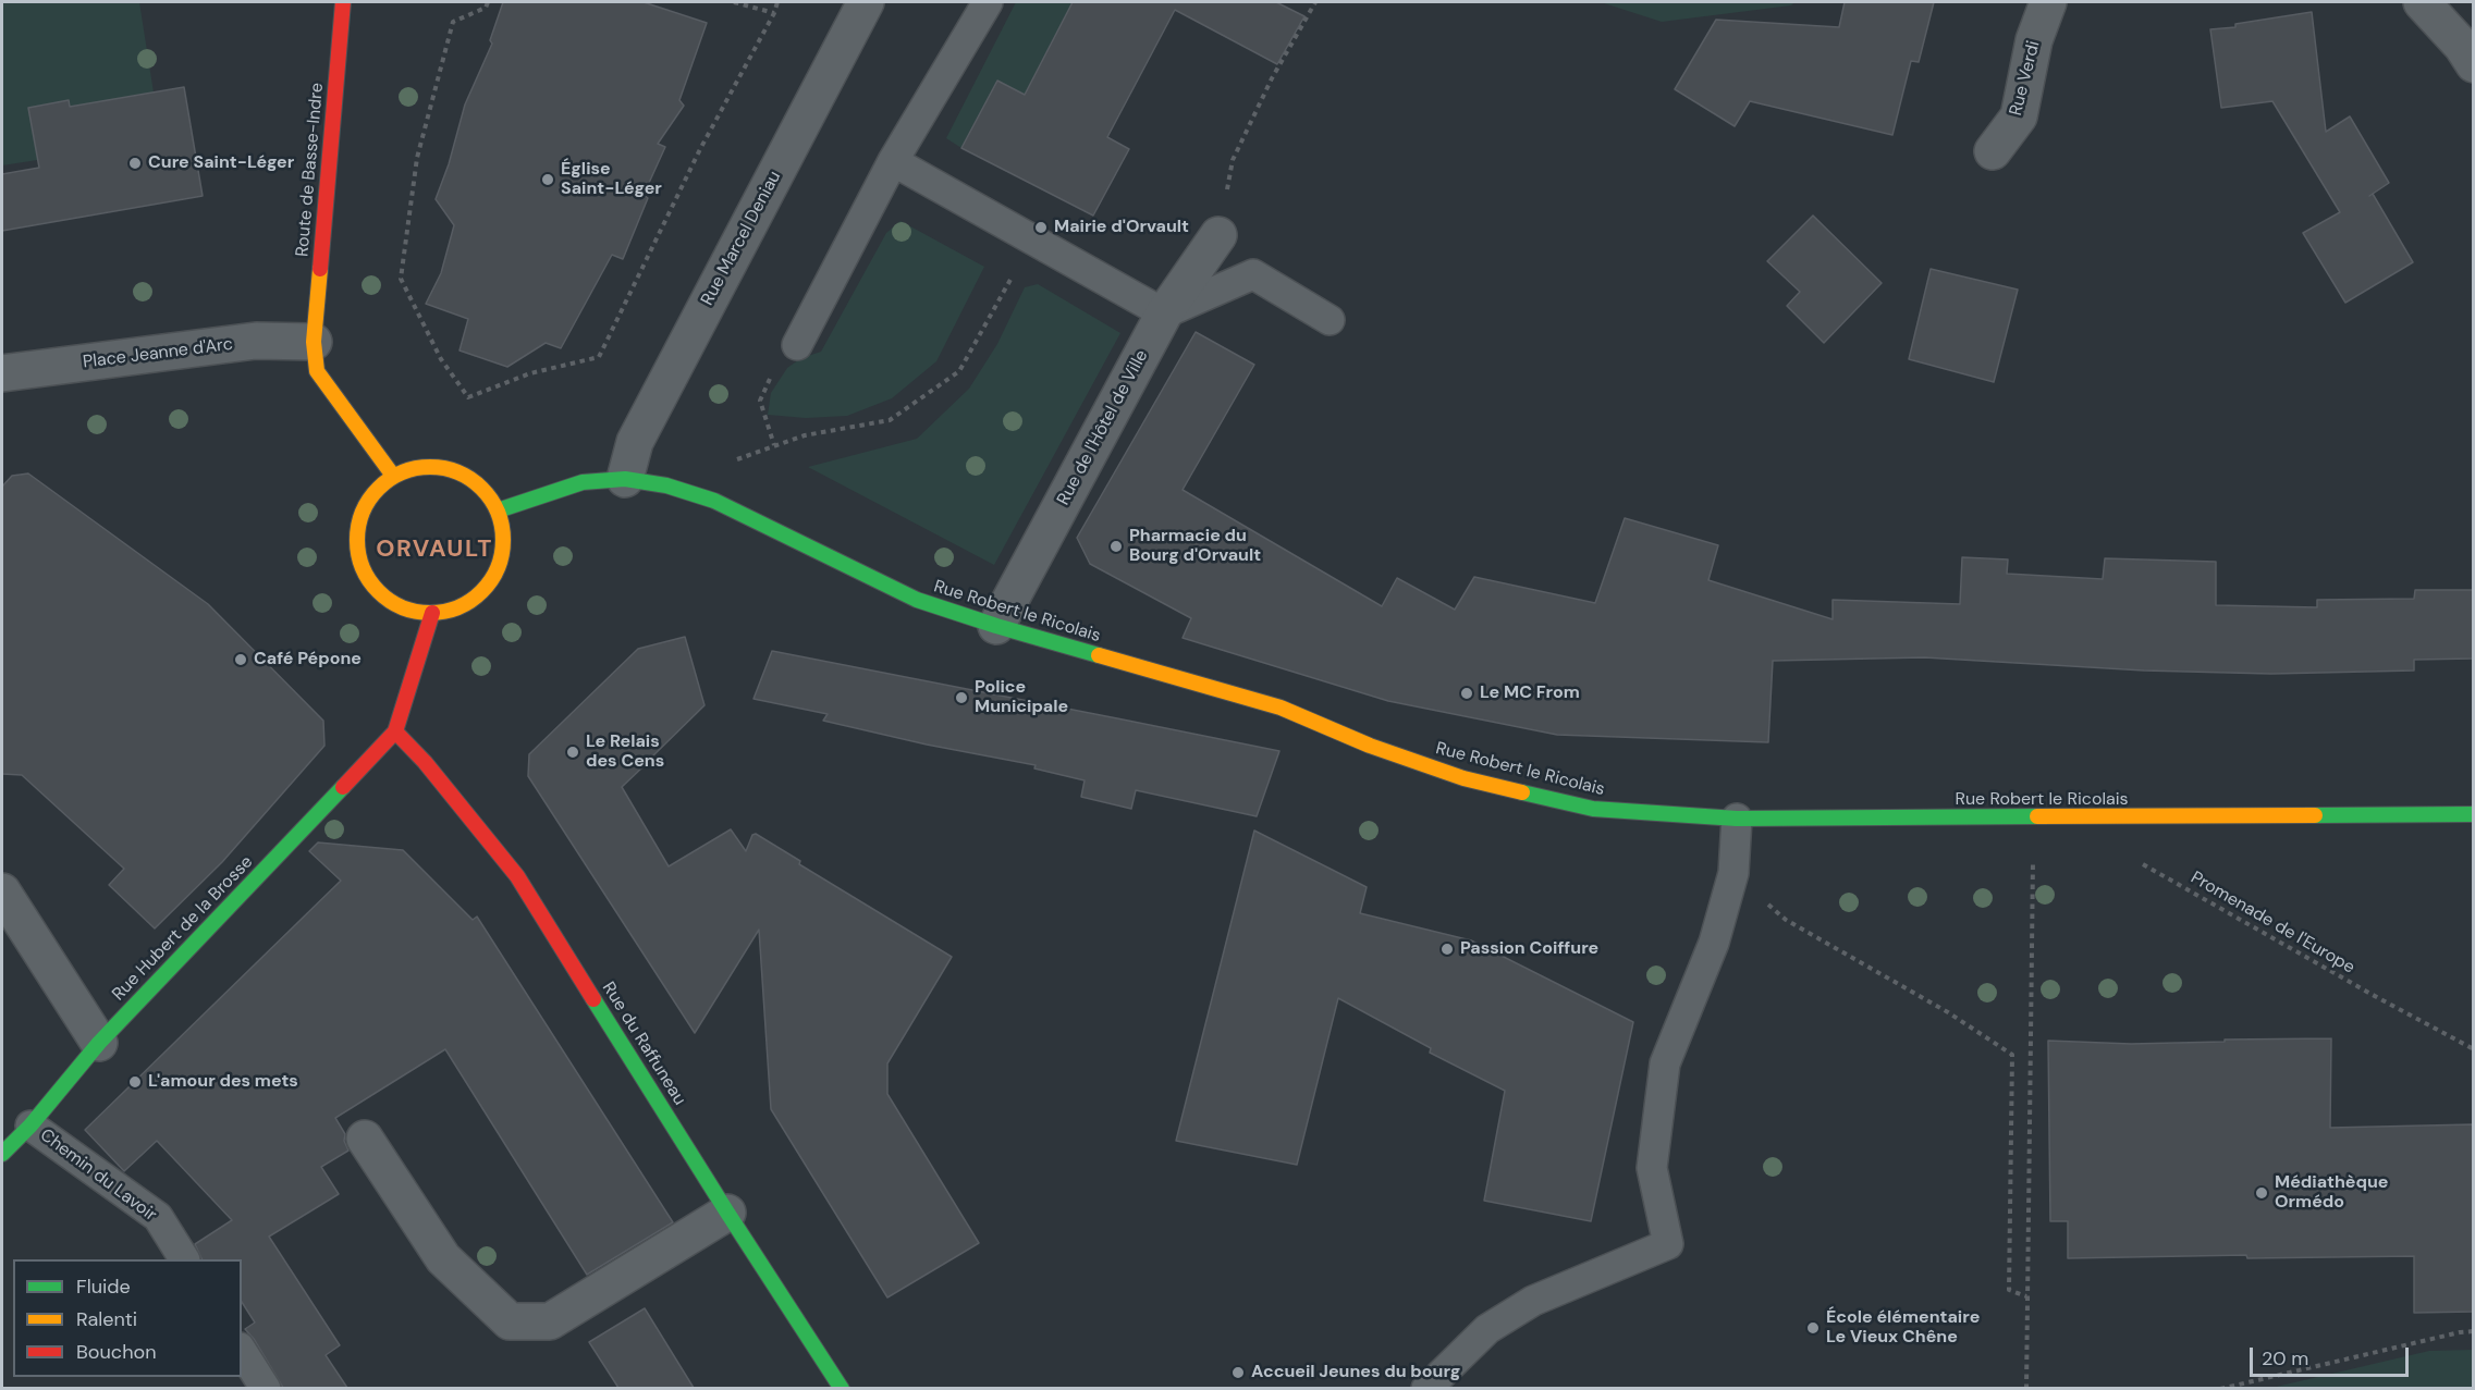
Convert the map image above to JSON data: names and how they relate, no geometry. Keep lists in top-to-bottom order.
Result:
{
  "streets": {
    "main road": [
      "Route de Basse-Indre",
      "Rue Robert le Ricolais",
      "Rue Hubert de la Brosse",
      "Rue du Raffuneau"
    ],
    "street": [
      "Rue Verdi",
      "Rue Marcel Deniau",
      "Place Jeanne d'Arc",
      "Rue de l'Hôtel de Ville"
    ],
    "lane": ["Chemin du Lavoir"],
    "path": ["Promenade de l'Europe"]
  },
  "crossings": [
    ["Route de Basse-Indre", "Place Jeanne d'Arc"],
    ["Route de Basse-Indre", "Rue Robert le Ricolais"],
    ["Rue Marcel Deniau", "Rue Robert le Ricolais"],
    ["Rue de l'Hôtel de Ville", "Rue Robert le Ricolais"],
    ["Rue Hubert de la Brosse", "Rue du Raffuneau"],
    ["Rue Hubert de la Brosse", "Chemin du Lavoir"]
  ],
  "districts": ["ORVAULT"],
  "places": [
    "Cure Saint-Léger",
    "Église Saint-Léger",
    "Mairie d'Orvault",
    "Pharmacie du Bourg d'Orvault",
    "Café Pépone",
    "Le MC From",
    "Police Municipale",
    "Le Relais des Cens",
    "Passion Coiffure",
    "L'amour des mets",
    "Médiathèque Ormédo",
    "École élémentaire Le Vieux Chêne",
    "Accueil Jeunes du bourg"
  ],
  "legend": ["Fluide", "Ralenti", "Bouchon"],
  "scale_bar": "20 m"
}
